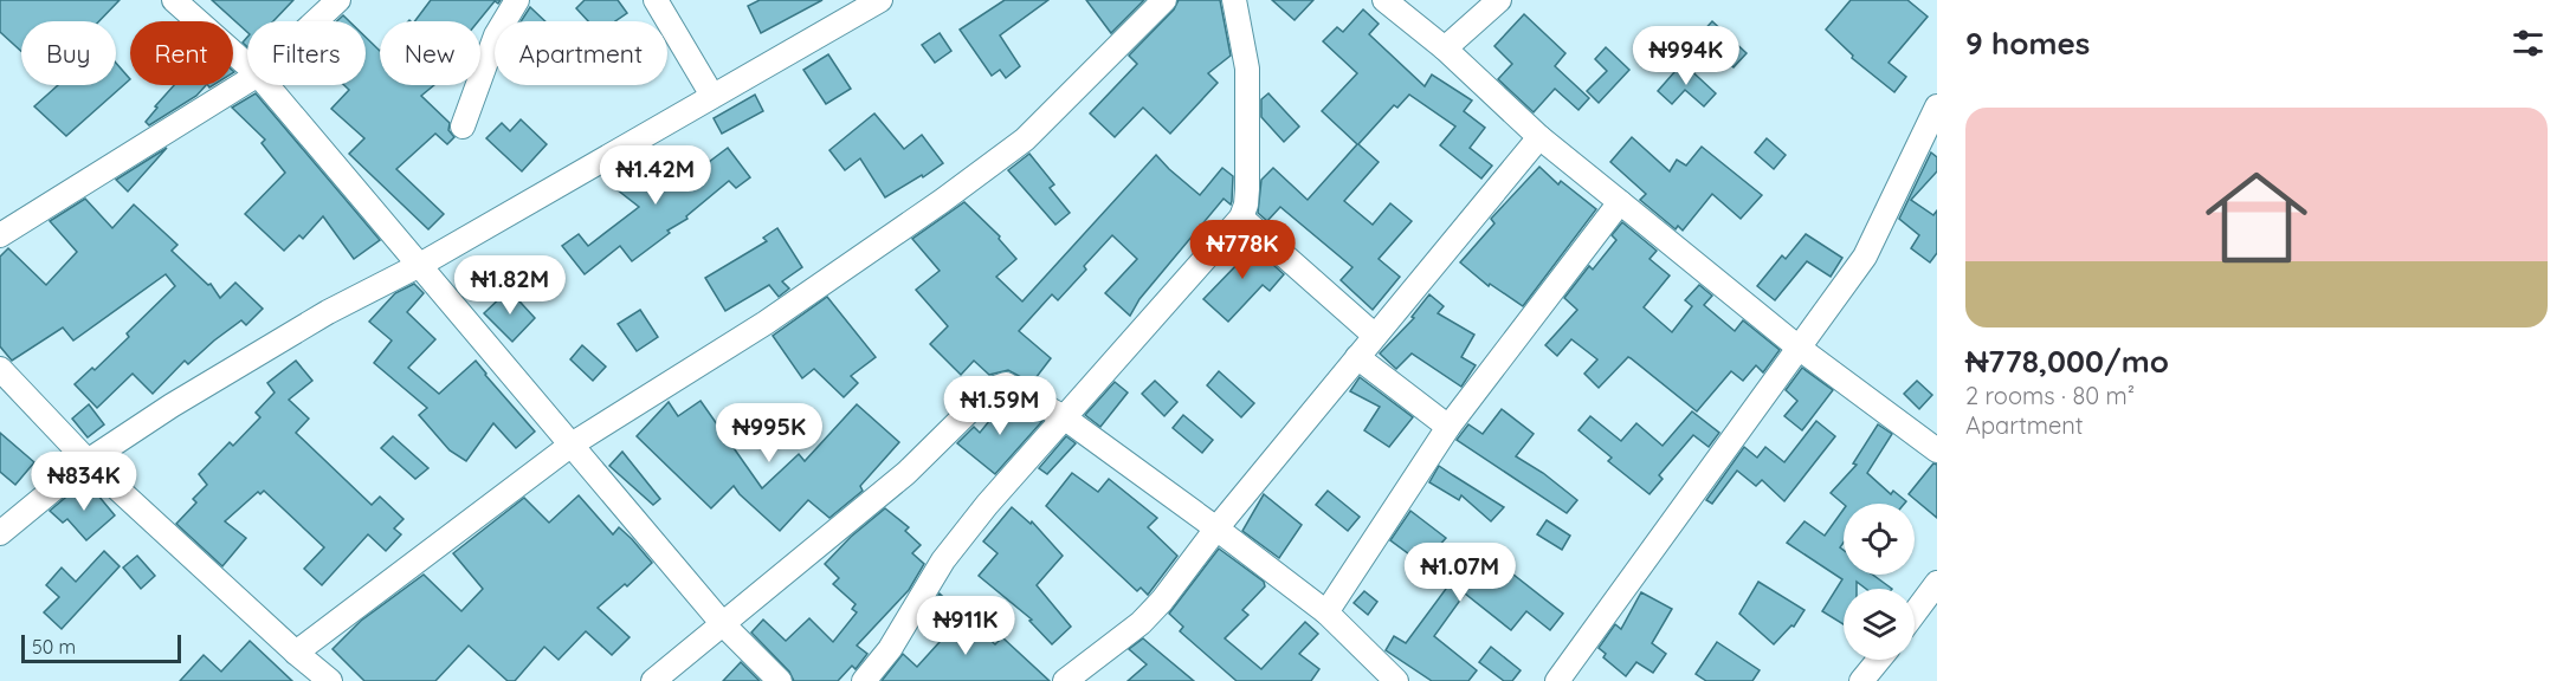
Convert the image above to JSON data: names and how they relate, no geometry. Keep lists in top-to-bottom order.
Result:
{
  "scale_bar": "50 m",
  "page": {
    "heading": "9 homes",
    "chip": [
      "Buy",
      "Rent",
      "Filters",
      "New",
      "Apartment"
    ],
    "price": [
      "₦994K",
      "₦1.42M",
      "₦778K",
      "₦1.82M",
      "₦1.59M",
      "₦995K",
      "₦834K",
      "₦1.07M",
      "₦911K"
    ],
    "list": [
      {
        "name": "₦778,000/mo",
        "note": "2 rooms · 80 m² · Apartment"
      }
    ],
    "scale": "50 m"
  }
}
